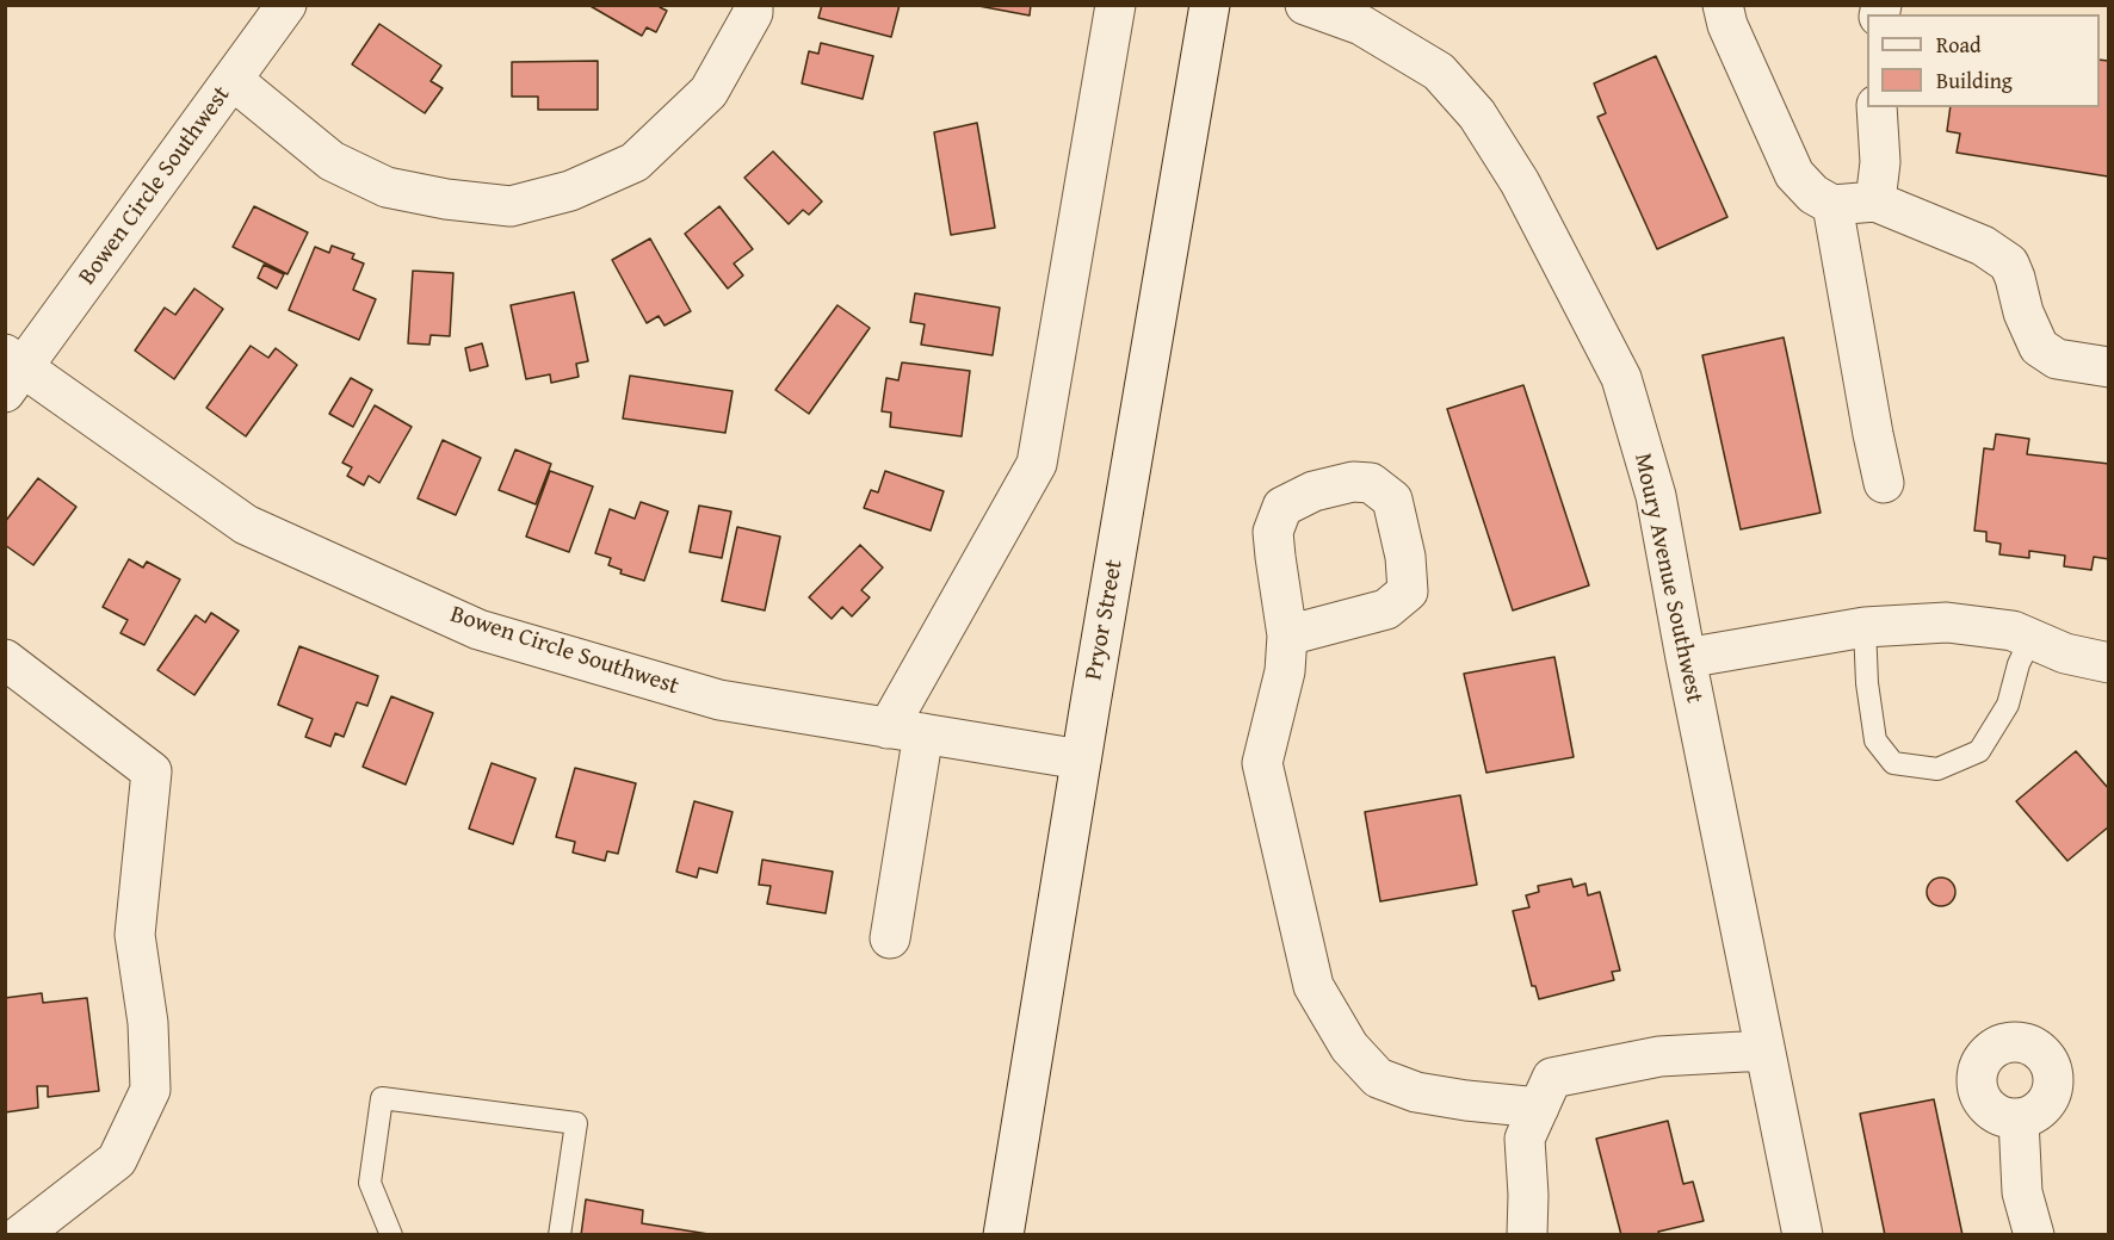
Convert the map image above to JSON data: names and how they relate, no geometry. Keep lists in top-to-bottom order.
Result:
{
  "streets": {
    "street": ["Bowen Circle Southwest", "Moury Avenue Southwest", "Pryor Street"]
  },
  "crossings": [
    ["Bowen Circle Southwest", "Pryor Street"]
  ],
  "legend": ["Road", "Building"]
}
